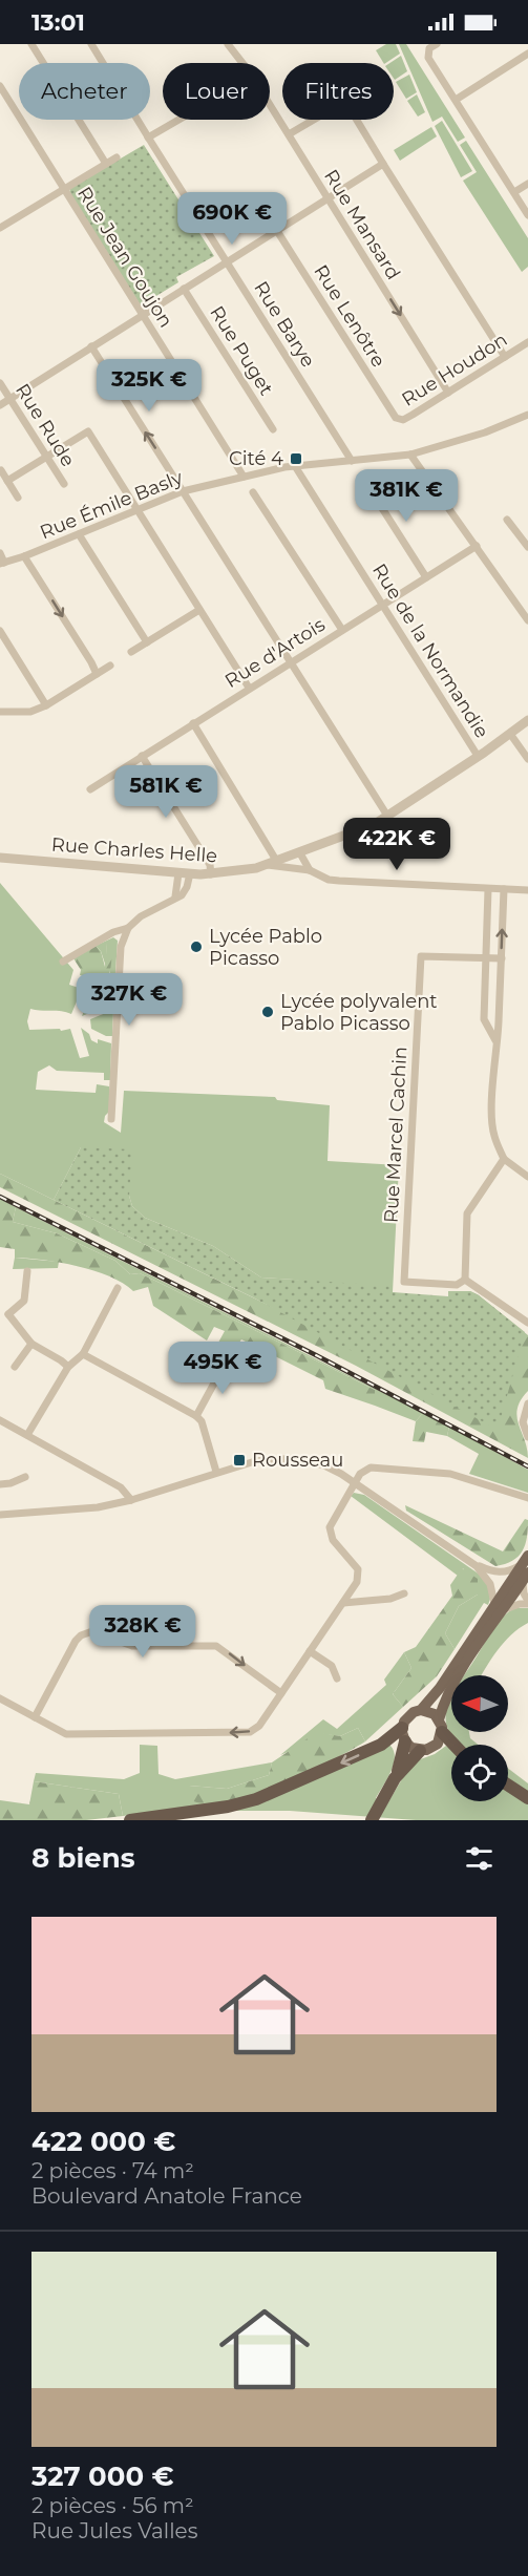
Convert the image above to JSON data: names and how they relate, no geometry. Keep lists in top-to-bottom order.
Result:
{
  "streets": {
    "street": [
      "Rue Mansard",
      "Rue Jean Goujon",
      "Rue Lenôtre",
      "Rue Barye",
      "Rue Puget",
      "Rue Houdon",
      "Rue Rude",
      "Rue Émile Basly",
      "Rue de la Normandie",
      "Rue d'Artois",
      "Rue Charles Helle",
      "Rue Marcel Cachin"
    ]
  },
  "crossings": [
    ["Rue Mansard", "Rue Houdon"],
    ["Rue Jean Goujon", "Rue Émile Basly"],
    ["Rue Lenôtre", "Rue Houdon"],
    ["Rue Barye", "Rue Émile Basly"],
    ["Rue Émile Basly", "Rue de la Normandie"],
    ["Rue de la Normandie", "Rue d'Artois"],
    ["Rue de la Normandie", "Rue Charles Helle"]
  ],
  "one_way": ["Rue Mansard"],
  "places": {
    "transit": ["Cité 4", "Rousseau"],
    "other": ["Lycée Pablo Picasso", "Lycée polyvalent Pablo Picasso"]
  },
  "north": "left",
  "page": {
    "status": "13:01",
    "chip": ["Acheter", "Louer", "Filtres"],
    "price": [
      "690K €",
      "325K €",
      "381K €",
      "581K €",
      "422K €",
      "327K €",
      "495K €",
      "328K €"
    ],
    "heading": "8 biens",
    "list": [
      {
        "name": "422 000 €",
        "note": "2 pièces · 74 m² · Boulevard Anatole France"
      },
      {
        "name": "327 000 €",
        "note": "2 pièces · 56 m² · Rue Jules Valles"
      }
    ]
  }
}
